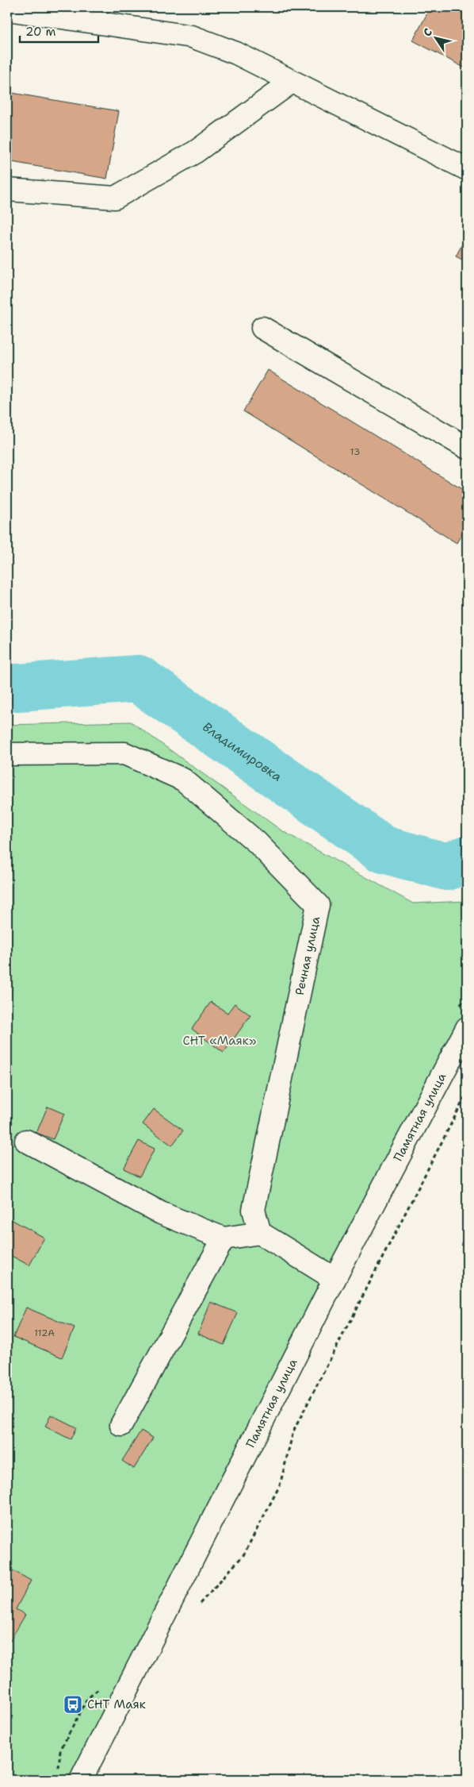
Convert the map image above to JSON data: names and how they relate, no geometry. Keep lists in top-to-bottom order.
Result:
{
  "streets": {
    "street": ["Речная улица", "Памятная улица"]
  },
  "water": ["Владимировка"],
  "parks": ["СНТ «Маяк»"],
  "places": {
    "bus stop": ["СНТ Маяк"]
  },
  "house_numbers": ["13", "112А"],
  "scale_bar": "20 m",
  "north": "top left"
}
